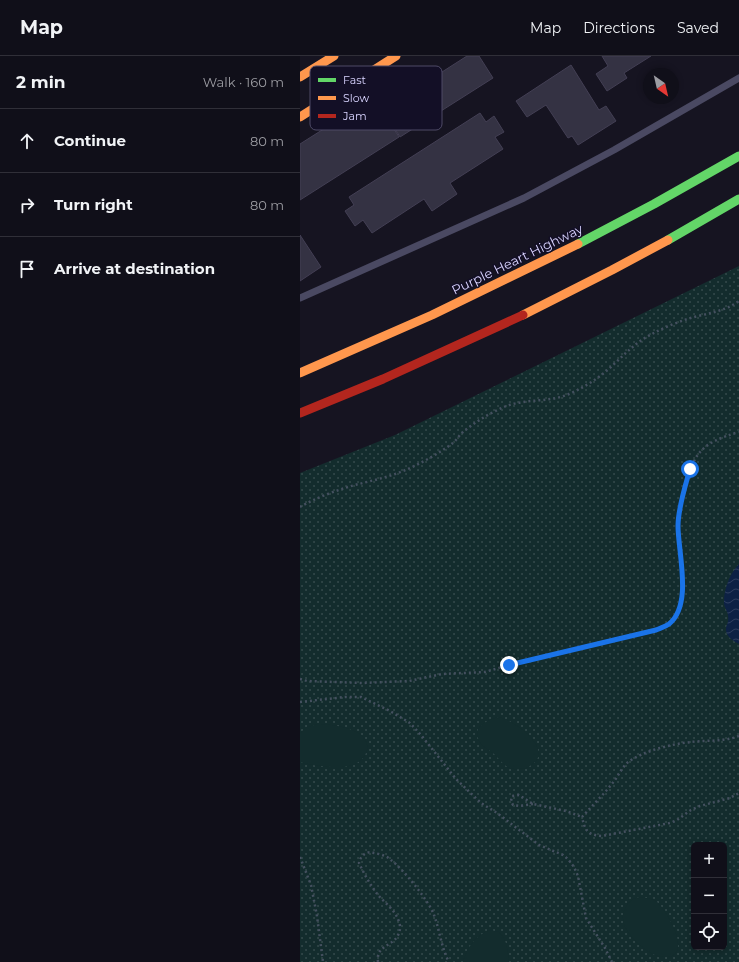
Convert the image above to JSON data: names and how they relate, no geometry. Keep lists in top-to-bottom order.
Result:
{
  "streets": {
    "main road": ["Purple Heart Highway"]
  },
  "legend": ["Fast", "Slow", "Jam"],
  "north": "bottom right",
  "page": {
    "header": "Map",
    "nav": ["Map", "Directions", "Saved"],
    "heading": ["2 min", "Walk · 160 m"],
    "list": [
      ["Continue", "80 m"],
      ["Turn right", "80 m"],
      "Arrive at destination"
    ],
    "map_buttons": ["+", "−"]
  }
}
